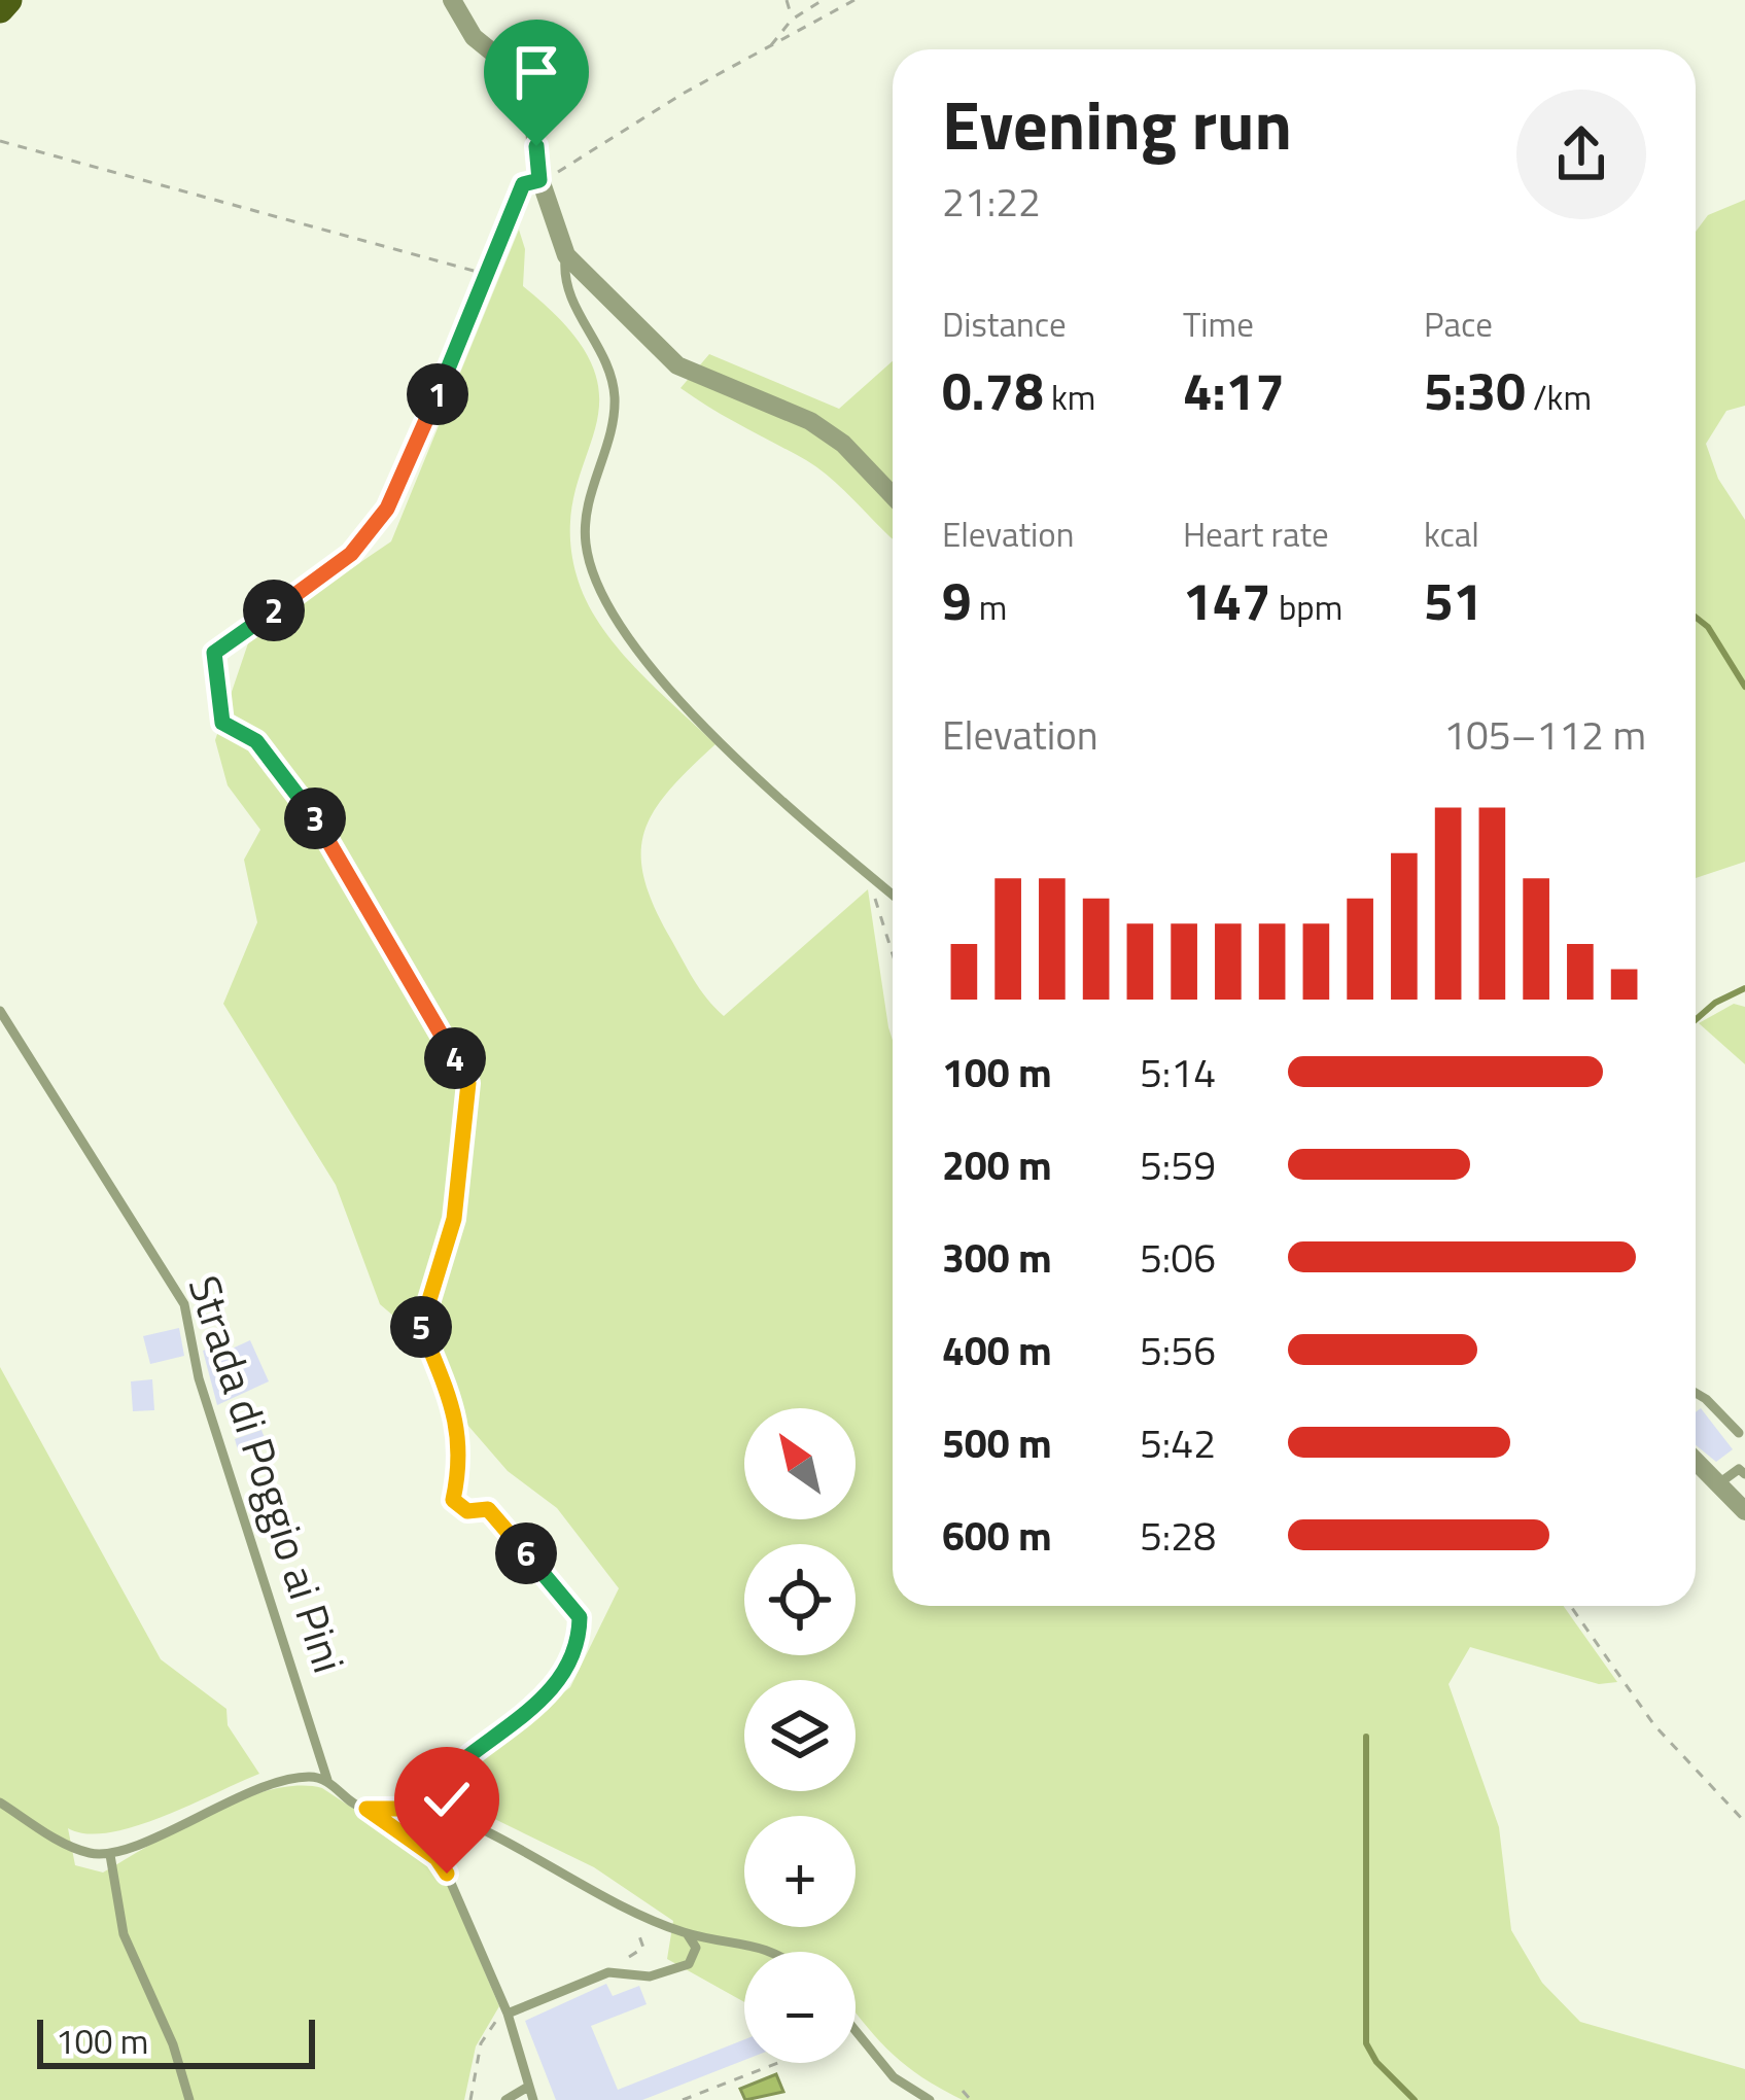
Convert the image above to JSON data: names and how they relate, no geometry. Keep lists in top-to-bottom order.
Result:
{
  "streets": {
    "lane": ["Strada di Poggio ai Pini"]
  },
  "scale_bar": "100 m",
  "north": "top left",
  "page": {
    "heading": ["Evening run", "21:22"],
    "stats": [
      ["Distance", "0.78 km"],
      ["Time", "4:17"],
      ["Pace", "5:30 /km"],
      ["Elevation", "9 m"],
      ["Heart rate", "147 bpm"],
      ["kcal", "51"]
    ],
    "pins": [
      "1",
      "2",
      "3",
      "4",
      "5",
      "6"
    ],
    "chart": ["Elevation", "105–112 m"],
    "list": [
      {
        "name": "100 m",
        "note": "5:14"
      },
      {
        "name": "200 m",
        "note": "5:59"
      },
      {
        "name": "300 m",
        "note": "5:06"
      },
      {
        "name": "400 m",
        "note": "5:56"
      },
      {
        "name": "500 m",
        "note": "5:42"
      },
      {
        "name": "600 m",
        "note": "5:28"
      }
    ],
    "map_buttons": ["+", "−"],
    "scale": "100 m"
  }
}
